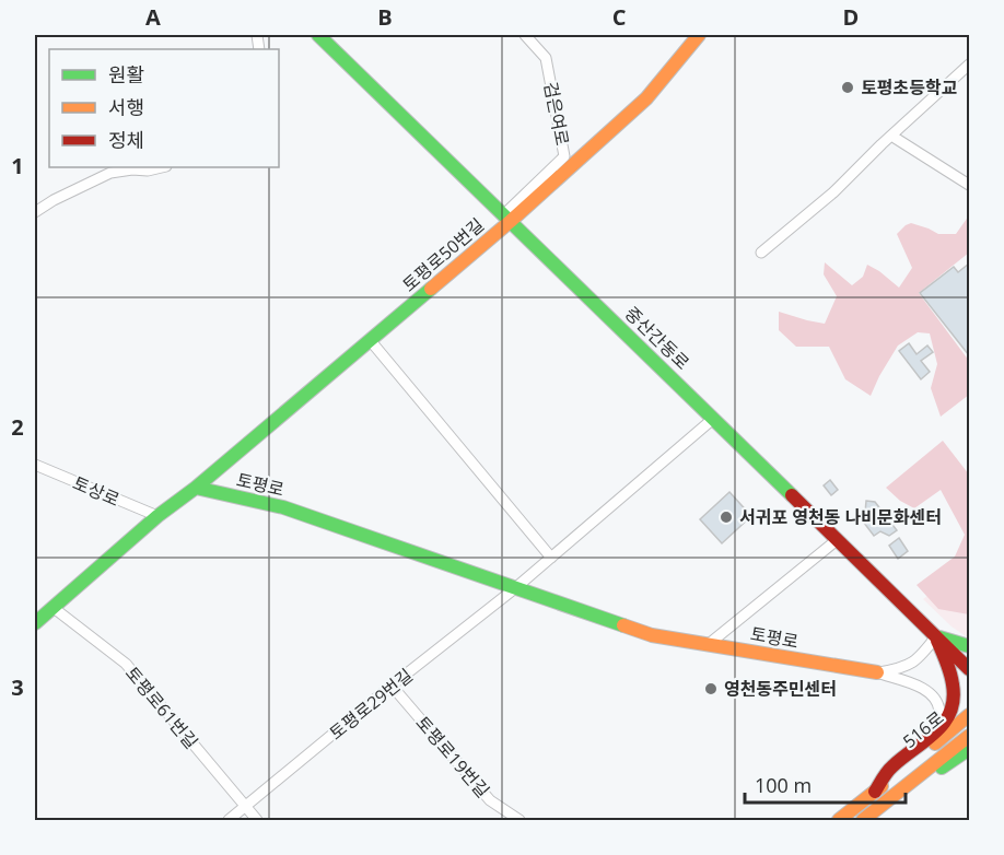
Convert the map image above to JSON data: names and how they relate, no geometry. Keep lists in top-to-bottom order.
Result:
{
  "streets": {
    "street": [
      "검은여로",
      "토평로50번길",
      "중산간동로",
      "토평로",
      "토상로",
      "토평로29번길",
      "토평로61번길",
      "516로",
      "토평로19번길"
    ]
  },
  "crossings": [
    ["검은여로", "토평로50번길"],
    ["검은여로", "중산간동로"],
    ["토평로50번길", "중산간동로"],
    ["토평로50번길", "토평로"],
    ["토평로", "토평로29번길"],
    ["토평로29번길", "토평로61번길"],
    ["토평로29번길", "토평로19번길"]
  ],
  "places": ["토평초등학교", "서귀포 영천동 나비문화센터", "영천동주민센터"],
  "legend": ["원활", "서행", "정체"],
  "scale_bar": "100 m",
  "grid": {
    "columns": [
      "A",
      "B",
      "C",
      "D"
    ],
    "rows": ["1", "2", "3"]
  }
}
